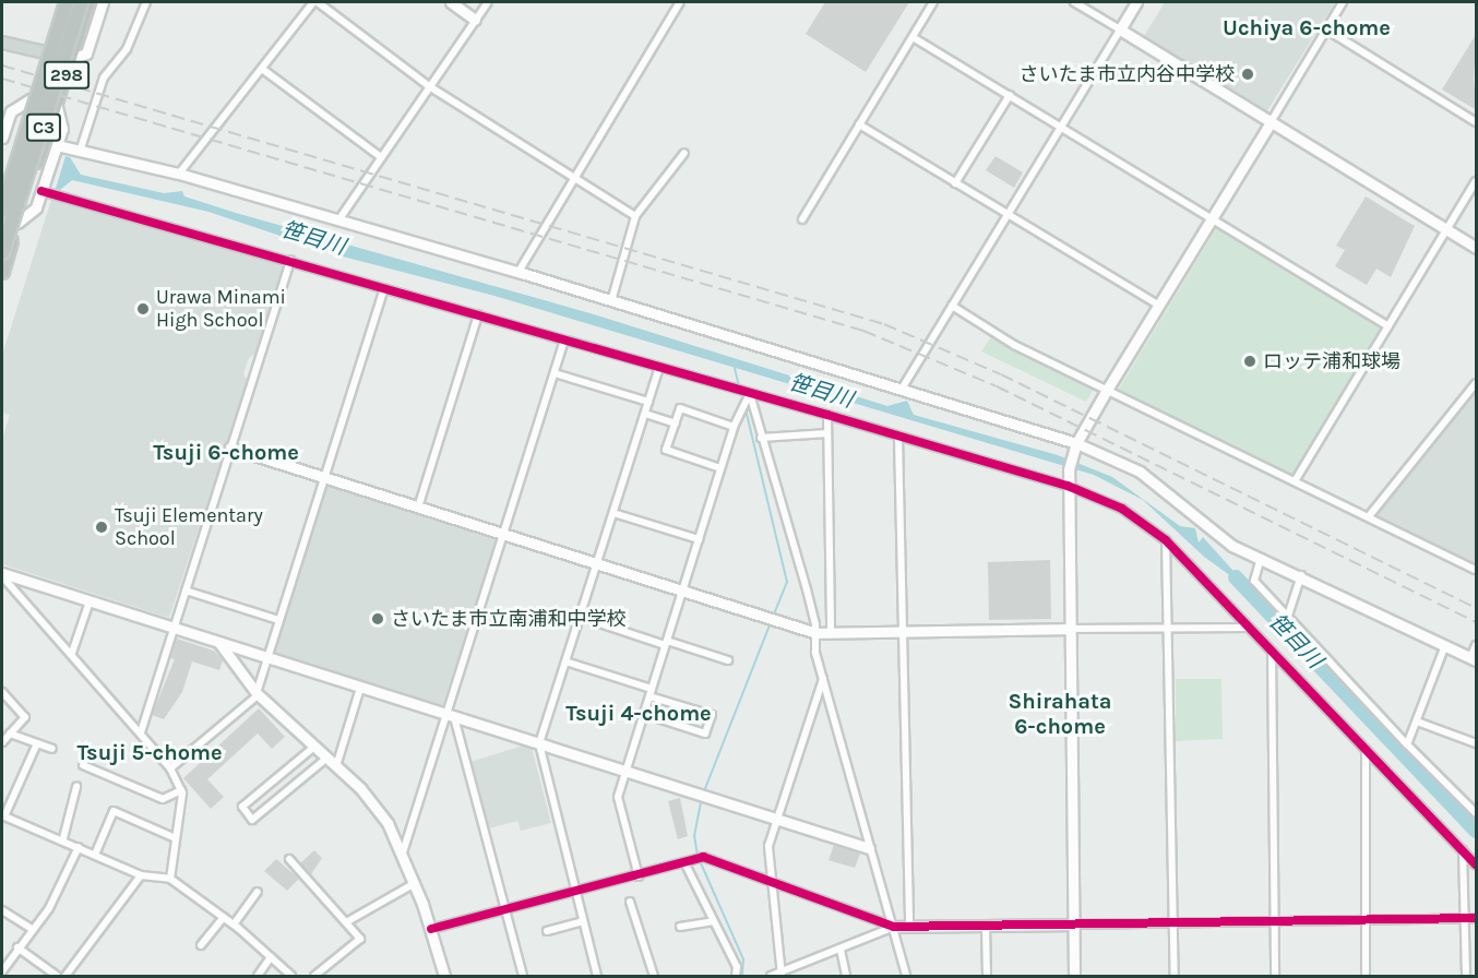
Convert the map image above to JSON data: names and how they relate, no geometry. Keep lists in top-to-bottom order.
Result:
{
  "streets": {
    "highway": ["298", "C3"]
  },
  "crossings": [
    ["298", "C3"]
  ],
  "districts": [
    "Uchiya 6-chome",
    "Tsuji 6-chome",
    "Shirahata 6-chome",
    "Tsuji 4-chome",
    "Tsuji 5-chome"
  ],
  "water": ["笹目川"],
  "places": [
    "さいたま市立内谷中学校",
    "Urawa Minami High School",
    "ロッテ浦和球場",
    "Tsuji Elementary School",
    "さいたま市立南浦和中学校"
  ]
}
